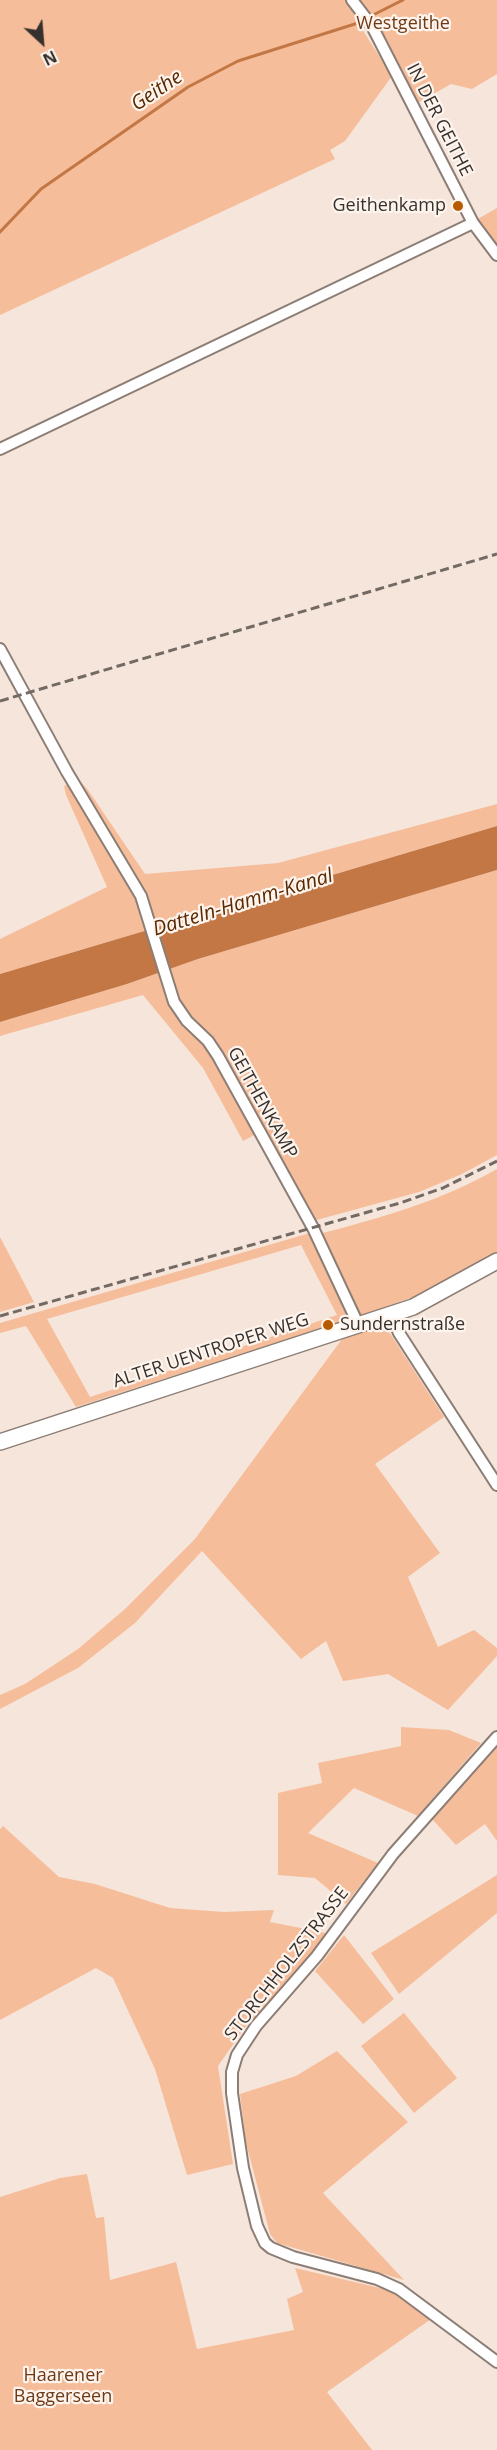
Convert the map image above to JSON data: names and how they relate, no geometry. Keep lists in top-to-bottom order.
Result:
{
  "streets": {
    "street": [
      "IN DER GEITHE",
      "GEITHENKAMP",
      "ALTER UENTROPER WEG",
      "STORCHHOLZSTRASSE"
    ]
  },
  "crossings": [
    ["GEITHENKAMP", "ALTER UENTROPER WEG"]
  ],
  "water": ["Geithe", "Datteln-Hamm-Kanal"],
  "parks": ["Westgeithe", "Haarener Baggerseen"],
  "places": ["Geithenkamp", "Sundernstraße"],
  "north": "bottom right"
}
